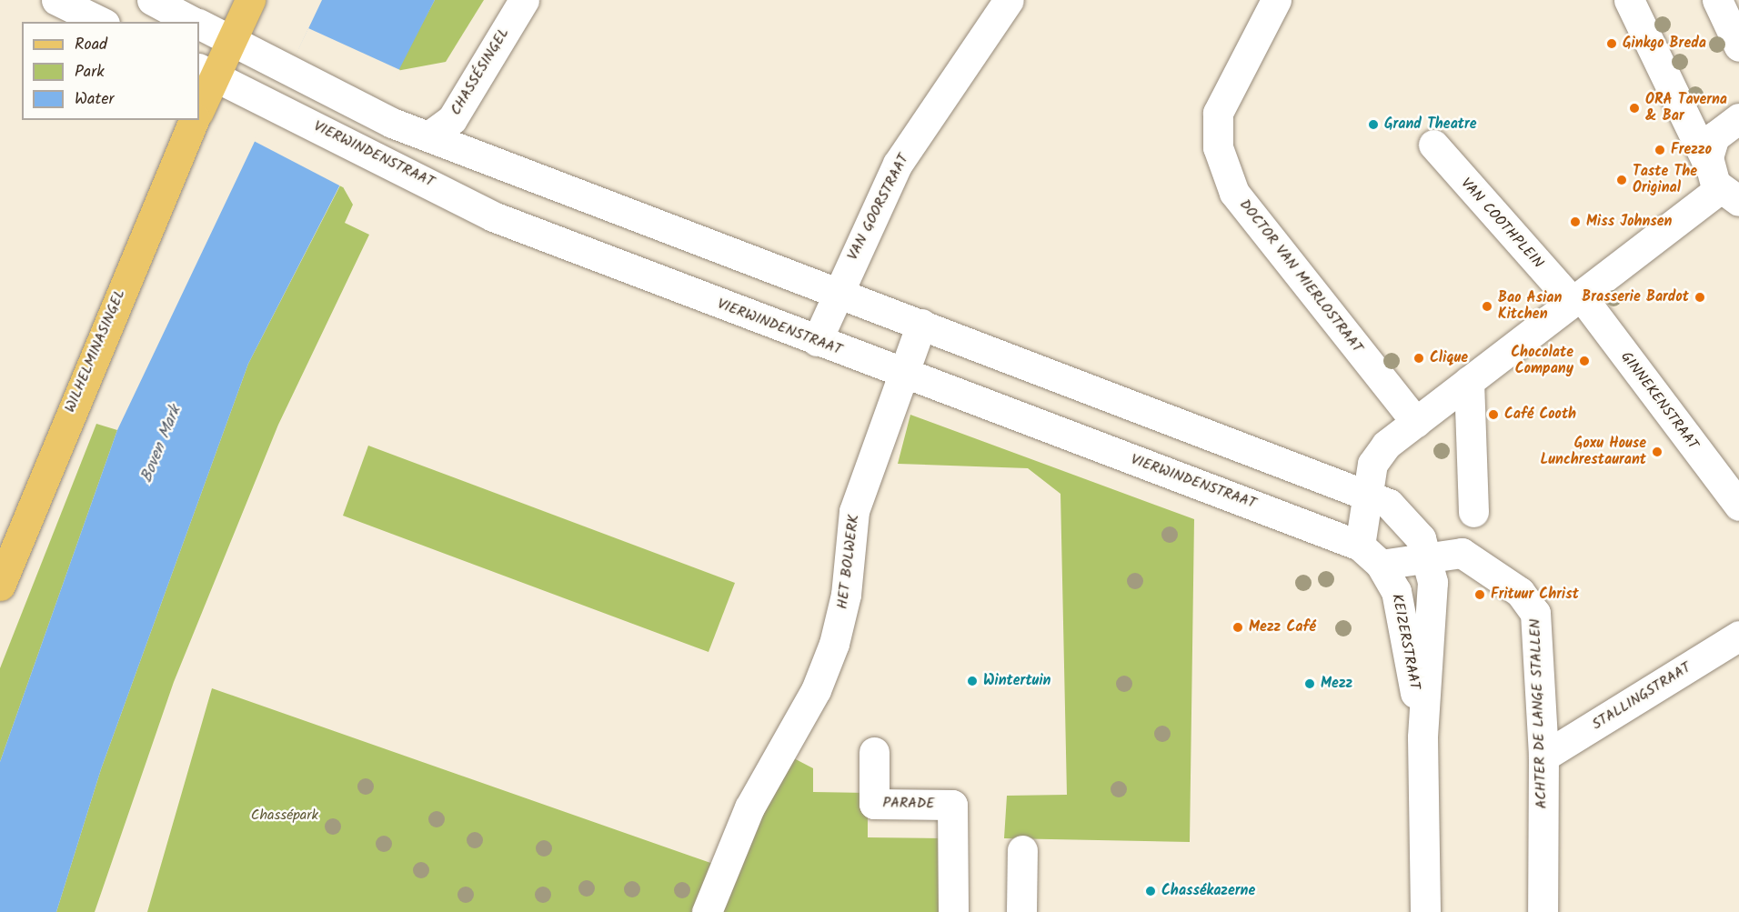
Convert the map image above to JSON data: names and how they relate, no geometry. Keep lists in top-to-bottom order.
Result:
{
  "streets": {
    "main road": ["WILHELMINASINGEL"],
    "street": [
      "CHASSÉSINGEL",
      "VIERWINDENSTRAAT",
      "VAN GOORSTRAAT",
      "VAN COOTHPLEIN",
      "DOCTOR VAN MIERLOSTRAAT",
      "GINNEKENSTRAAT",
      "HET BOLWERK",
      "KEIZERSTRAAT",
      "STALLINGSTRAAT",
      "ACHTER DE LANGE STALLEN",
      "PARADE"
    ]
  },
  "crossings": [
    ["VIERWINDENSTRAAT", "VAN GOORSTRAAT"],
    ["VIERWINDENSTRAAT", "HET BOLWERK"],
    ["VIERWINDENSTRAAT", "KEIZERSTRAAT"],
    ["VAN COOTHPLEIN", "GINNEKENSTRAAT"],
    ["KEIZERSTRAAT", "ACHTER DE LANGE STALLEN"],
    ["STALLINGSTRAAT", "ACHTER DE LANGE STALLEN"]
  ],
  "water": ["Boven Mark"],
  "parks": ["Chassépark"],
  "places": [
    "Ginkgo Breda",
    "ORA Taverna & Bar",
    "Grand Theatre",
    "Frezzo",
    "Taste The Original",
    "Miss Johnsen",
    "Brasserie Bardot",
    "Bao Asian Kitchen",
    "Clique",
    "Chocolate Company",
    "Café Cooth",
    "Goxu House Lunchrestaurant",
    "Frituur Christ",
    "Mezz Café",
    "Wintertuin",
    "Mezz",
    "Chassékazerne"
  ],
  "legend": ["Road", "Park", "Water"]
}
